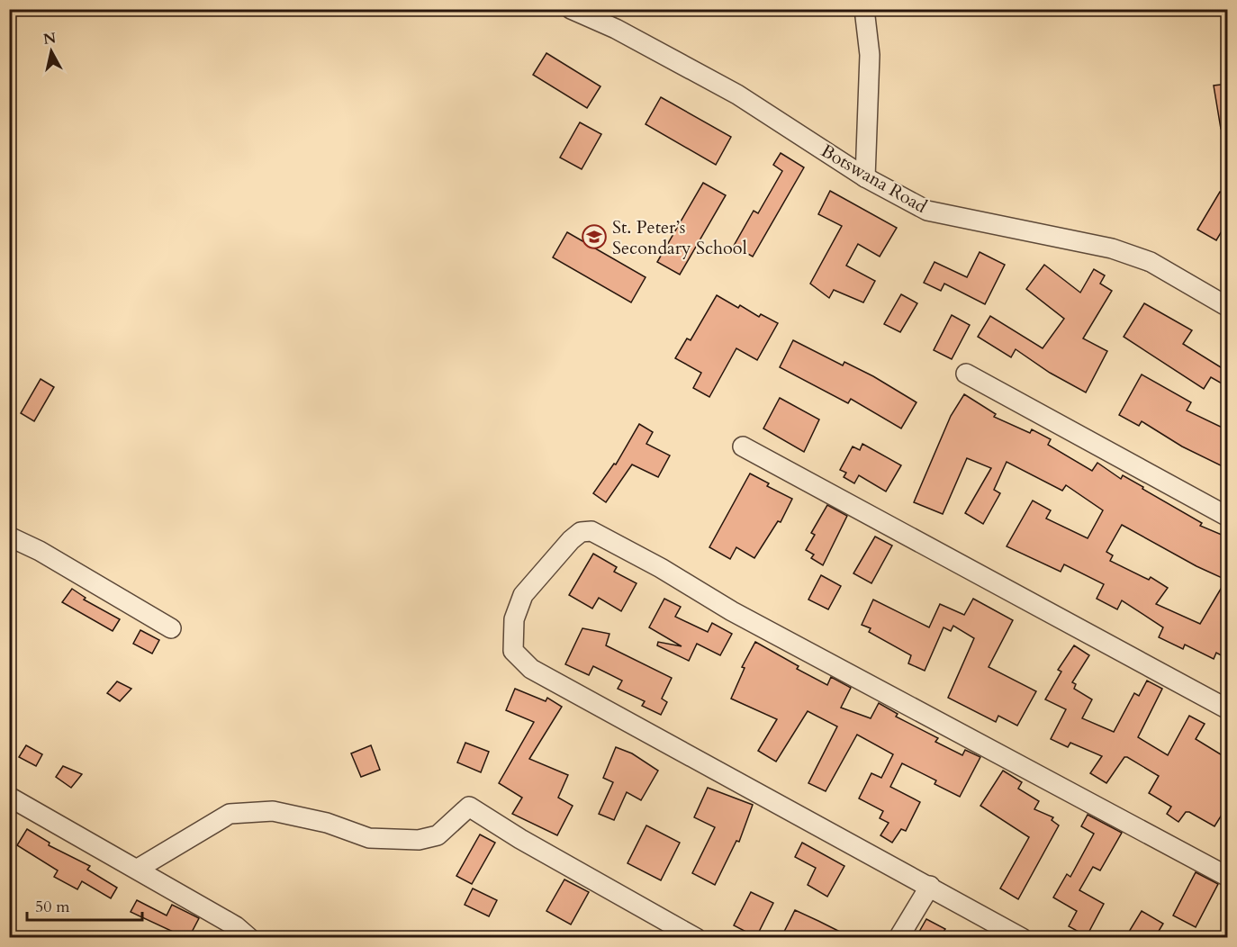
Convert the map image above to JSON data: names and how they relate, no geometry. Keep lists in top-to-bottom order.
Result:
{
  "streets": {
    "street": ["Botswana Road"]
  },
  "places": {
    "school or university": ["St. Peter’s Secondary School"]
  },
  "scale_bar": "50 m",
  "north": "top"
}
